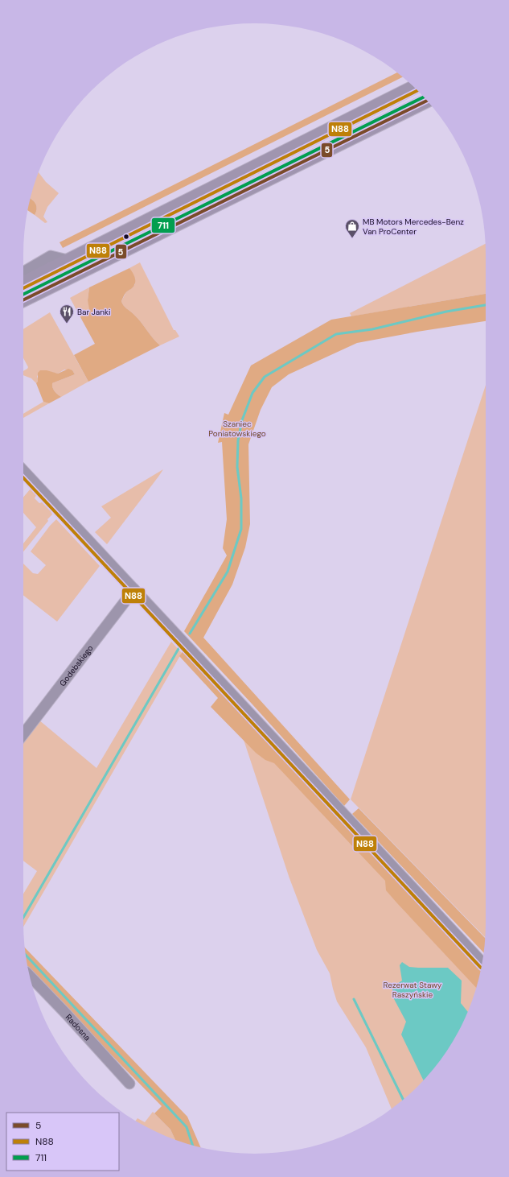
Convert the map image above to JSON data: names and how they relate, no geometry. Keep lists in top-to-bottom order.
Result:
{
  "streets": {
    "street": ["Godebskiego", "Radosna"]
  },
  "parks": ["Szaniec Poniatowskiego", "Rezerwat Stawy Raszyńskie"],
  "places": {
    "shop": ["MB Motors Mercedes-Benz Van ProCenter"],
    "restaurant": ["Bar Janki"]
  },
  "lines": ["transit line N88", "transit line 711", "transit line 5"],
  "legend": ["5", "N88", "711"]
}
